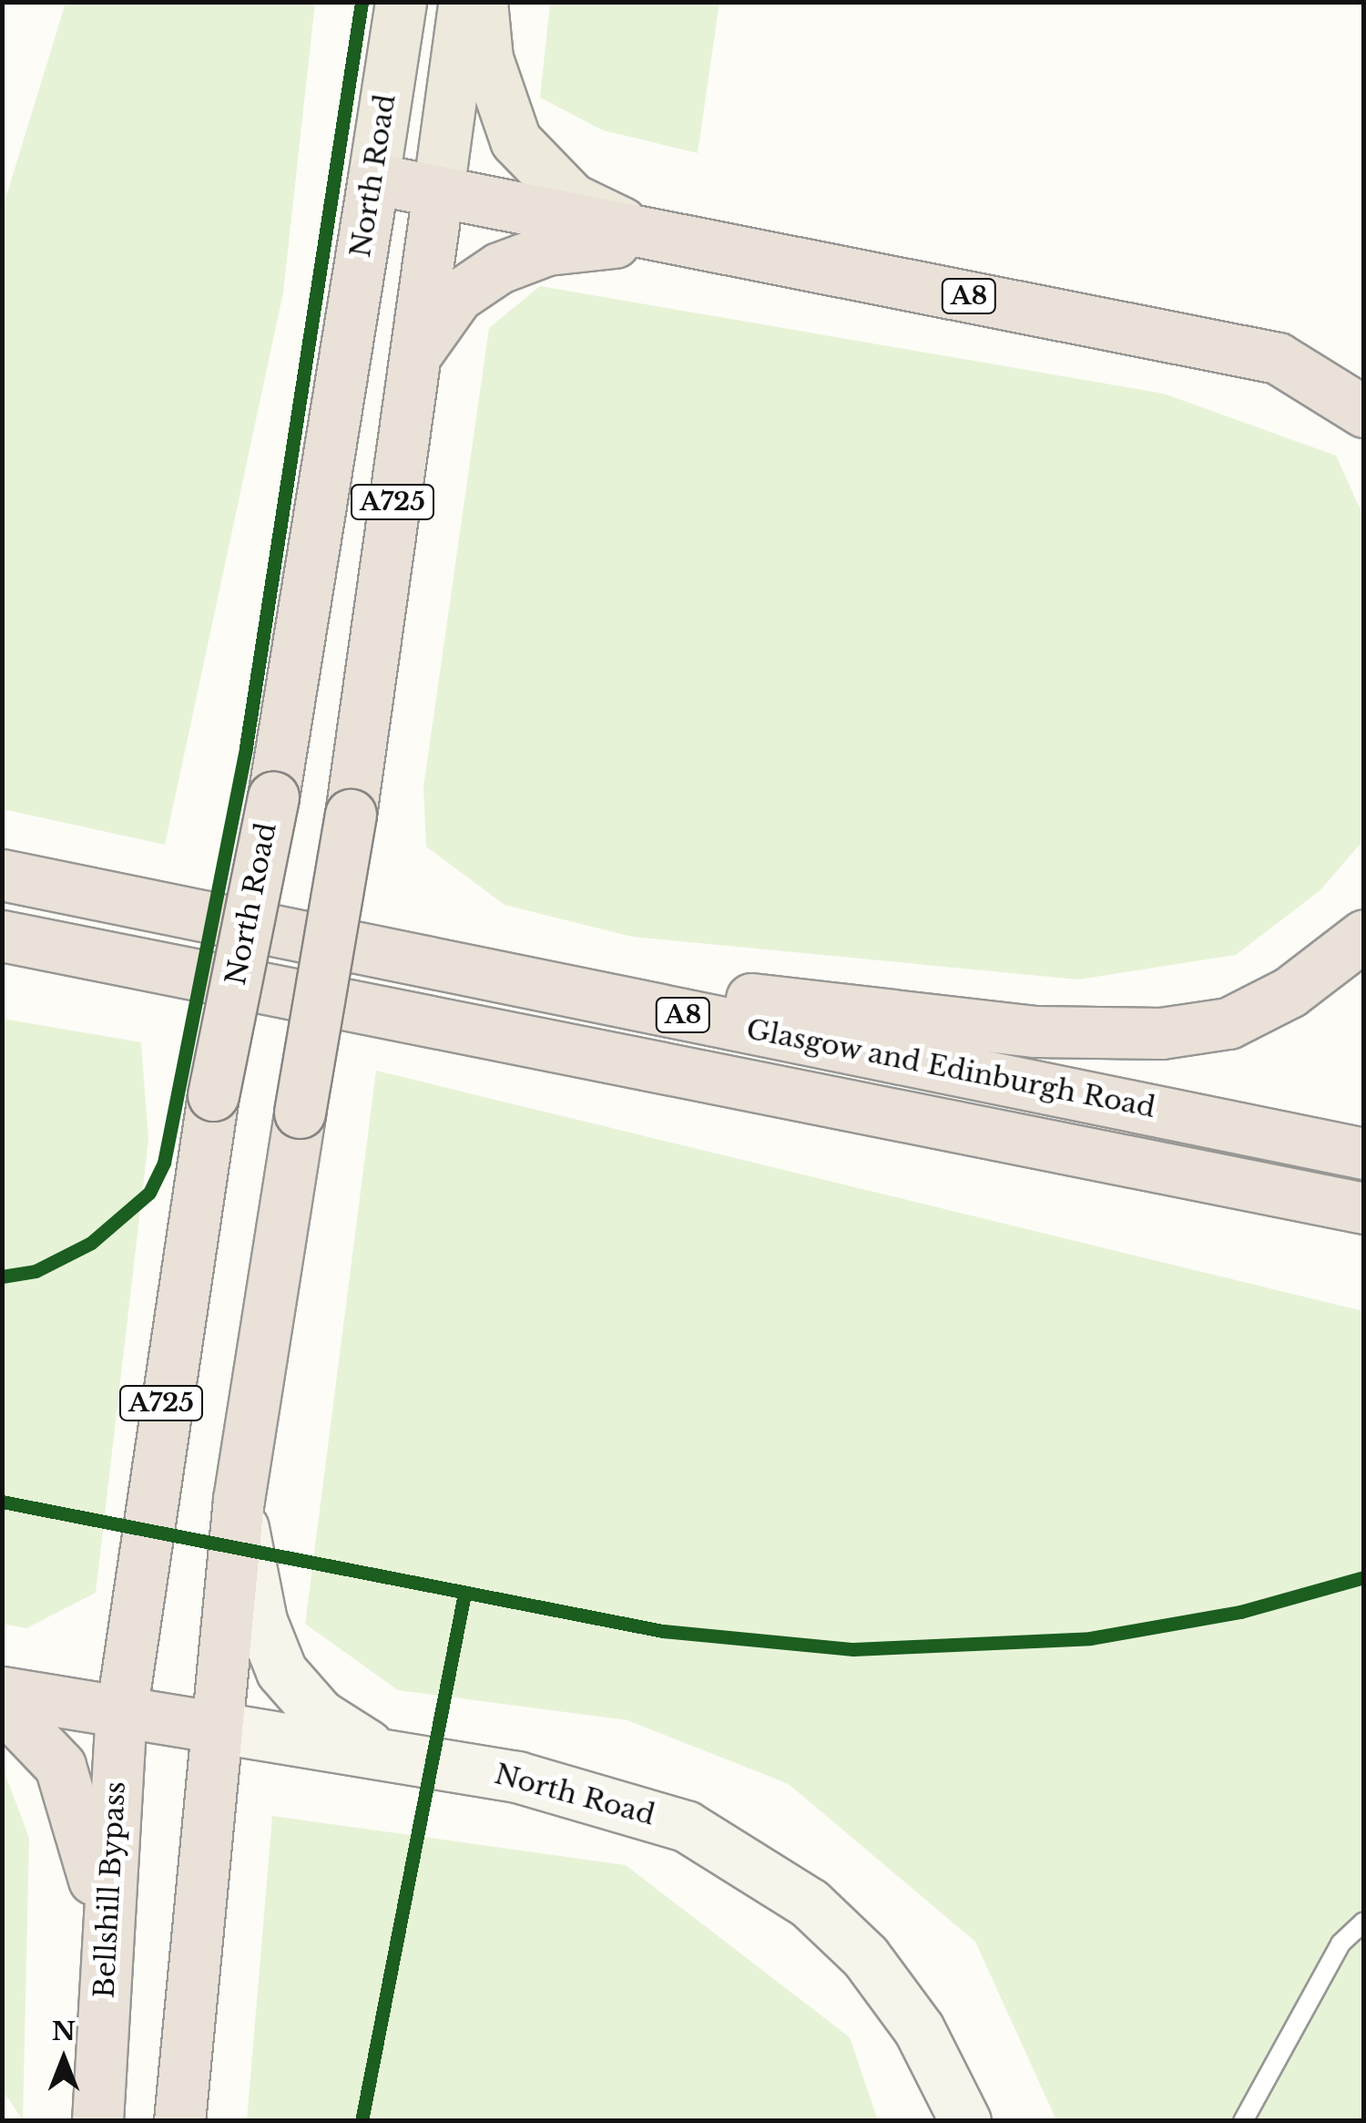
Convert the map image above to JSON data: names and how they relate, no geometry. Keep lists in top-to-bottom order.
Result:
{
  "streets": {
    "highway": [
      "North Road",
      "A8",
      "A725",
      "Glasgow and Edinburgh Road",
      "Bellshill Bypass"
    ]
  },
  "crossings": [
    ["North Road", "A8"],
    ["North Road", "A725"],
    ["North Road", "Bellshill Bypass"],
    ["A8", "A725"],
    ["A8", "Glasgow and Edinburgh Road"]
  ],
  "north": "top"
}
